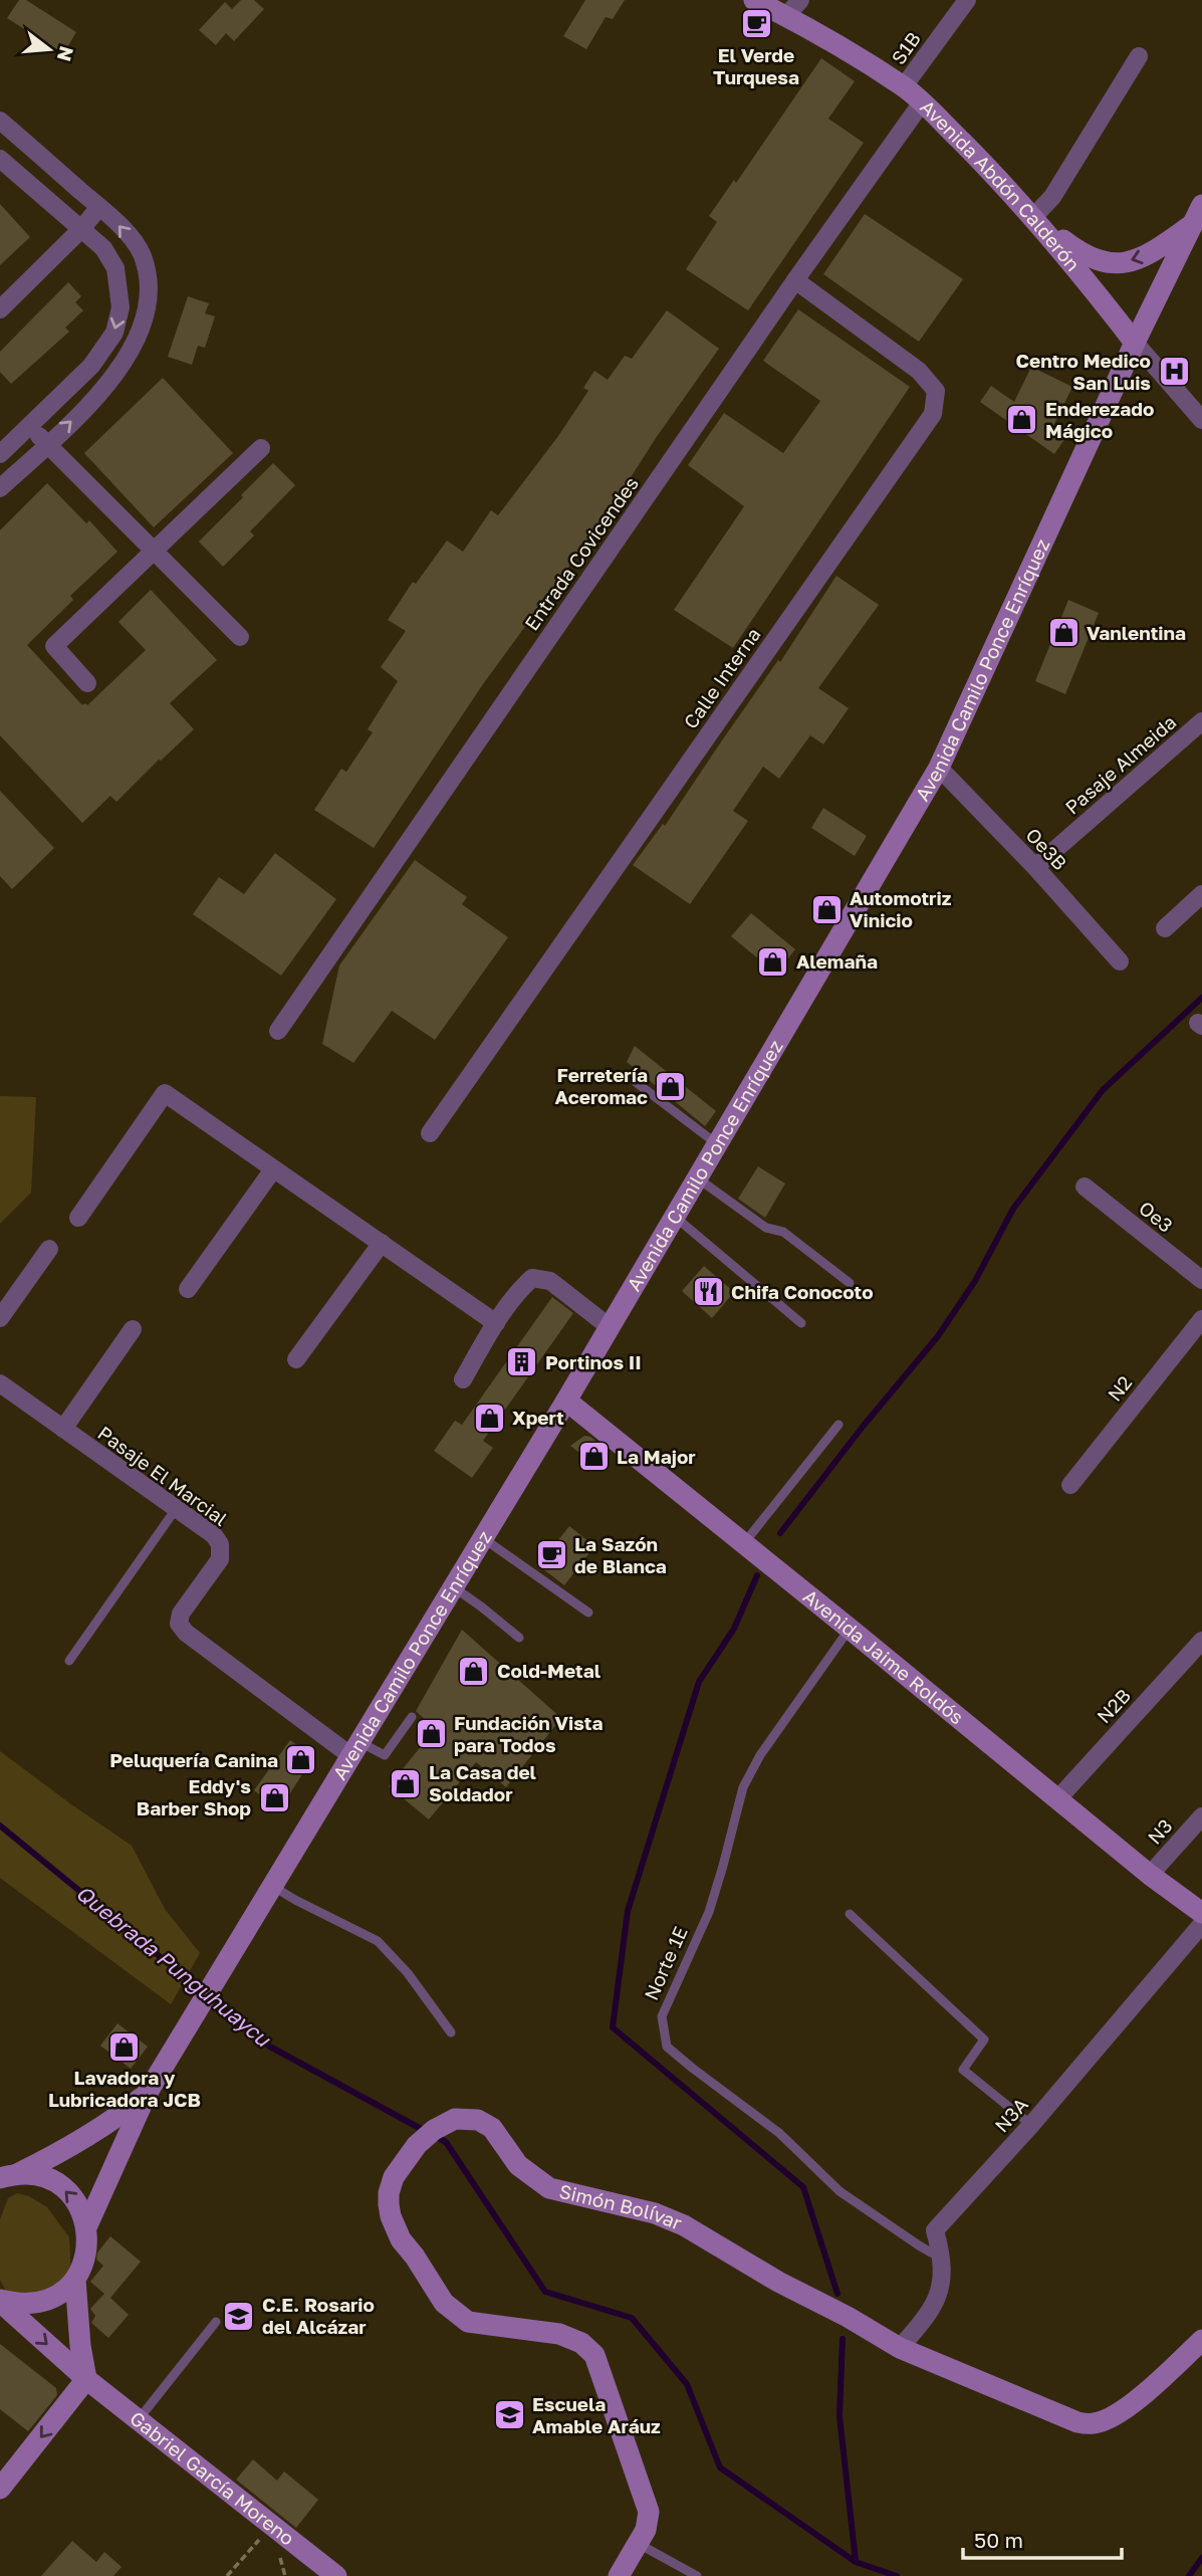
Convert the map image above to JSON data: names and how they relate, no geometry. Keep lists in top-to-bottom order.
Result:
{
  "streets": {
    "main road": [
      "Avenida Abdón Calderón",
      "Avenida Camilo Ponce Enríquez",
      "Avenida Jaime Roldós",
      "Simón Bolívar",
      "Gabriel García Moreno"
    ],
    "street": [
      "S1B",
      "Entrada Covicendes",
      "Calle Interna",
      "Pasaje Almeida",
      "Oe3B",
      "Oe3",
      "N2",
      "Pasaje El Marcial",
      "N2B",
      "N3",
      "N3A"
    ],
    "lane": ["Norte 1E"]
  },
  "crossings": [
    ["S1B", "Avenida Abdón Calderón"],
    ["Avenida Abdón Calderón", "Entrada Covicendes"],
    ["Avenida Abdón Calderón", "Avenida Camilo Ponce Enríquez"],
    ["Entrada Covicendes", "Calle Interna"],
    ["Avenida Camilo Ponce Enríquez", "Oe3B"],
    ["Avenida Camilo Ponce Enríquez", "Pasaje El Marcial"],
    ["Avenida Camilo Ponce Enríquez", "Avenida Jaime Roldós"],
    ["Pasaje Almeida", "Oe3B"],
    ["Avenida Jaime Roldós", "N2B"],
    ["Avenida Jaime Roldós", "N3"],
    ["Avenida Jaime Roldós", "Norte 1E"],
    ["Norte 1E", "N3A"],
    ["N3A", "Simón Bolívar"]
  ],
  "water": ["Quebrada Punguhuaycu"],
  "places": {
    "cafe": ["El Verde Turquesa", "La Sazón de Blanca"],
    "hospital": ["Centro Medico San Luis"],
    "shop": [
      "Enderezado Mágico",
      "Vanlentina",
      "Automotriz Vinicio",
      "Alemaña",
      "Ferretería Aceromac",
      "Xpert",
      "La Major",
      "Cold-Metal",
      "Fundación Vista para Todos",
      "Peluquería Canina",
      "La Casa del Soldador",
      "Eddy's Barber Shop",
      "Lavadora y Lubricadora JCB"
    ],
    "restaurant": ["Chifa Conocoto"],
    "building": ["Portinos II"],
    "school or university": ["C.E. Rosario del Alcázar", "Escuela Amable Aráuz"]
  },
  "scale_bar": "50 m",
  "north": "right"
}
